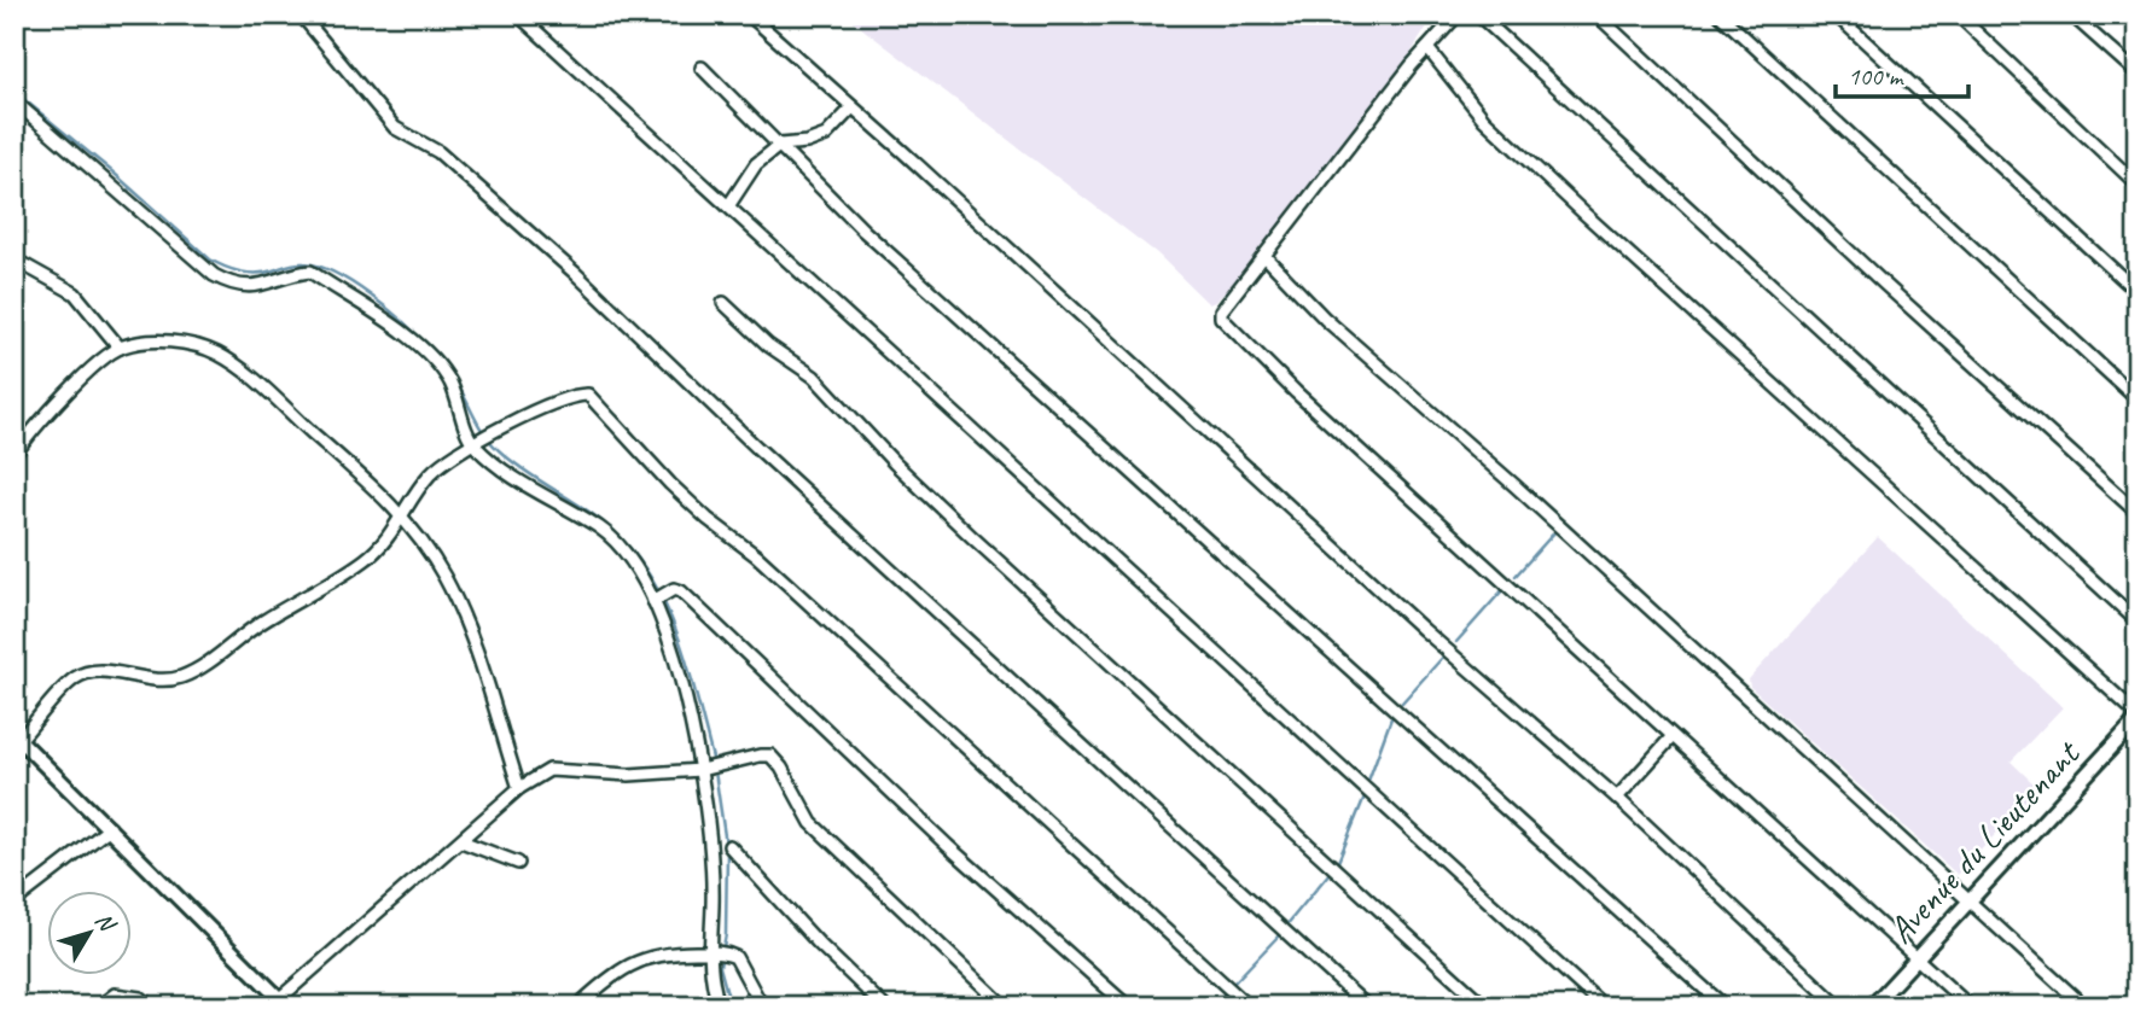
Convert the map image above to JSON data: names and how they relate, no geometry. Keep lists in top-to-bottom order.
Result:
{
  "streets": {
    "main road": ["Avenue du Lieutenant"]
  },
  "scale_bar": "100 m",
  "north": "top right"
}
